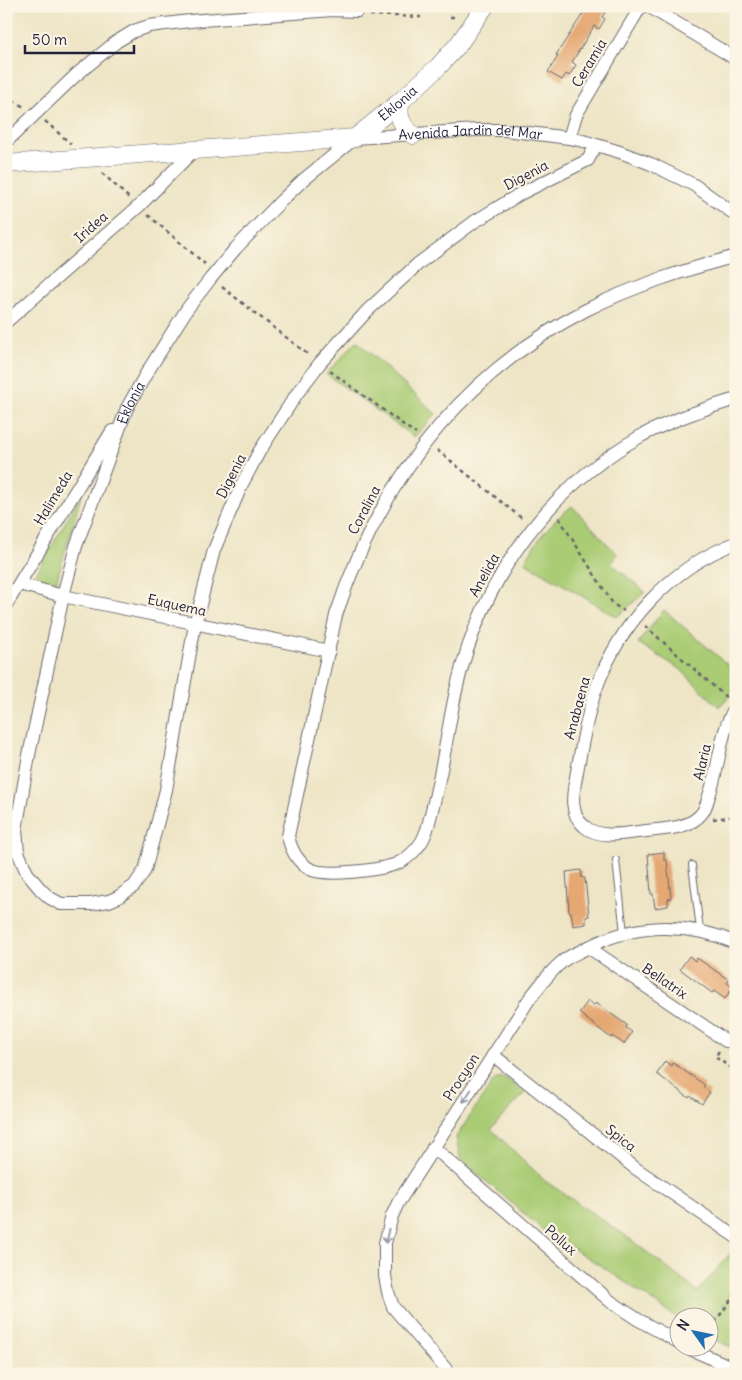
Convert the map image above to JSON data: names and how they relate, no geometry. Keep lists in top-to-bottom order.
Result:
{
  "streets": {
    "street": [
      "Ceramia",
      "Eklonia",
      "Avenida Jardín del Mar",
      "Digenia",
      "Iridea",
      "Halimeda",
      "Coralina",
      "Anelida",
      "Euquema",
      "Anabaena",
      "Alaria",
      "Bellatrix",
      "Procyon",
      "Spica",
      "Pollux"
    ]
  },
  "crossings": [
    ["Ceramia", "Avenida Jardín del Mar"],
    ["Eklonia", "Avenida Jardín del Mar"],
    ["Eklonia", "Digenia"],
    ["Eklonia", "Halimeda"],
    ["Eklonia", "Euquema"],
    ["Avenida Jardín del Mar", "Digenia"],
    ["Avenida Jardín del Mar", "Iridea"],
    ["Digenia", "Euquema"],
    ["Halimeda", "Euquema"],
    ["Coralina", "Anelida"],
    ["Coralina", "Euquema"],
    ["Anabaena", "Alaria"],
    ["Bellatrix", "Procyon"],
    ["Procyon", "Spica"],
    ["Procyon", "Pollux"]
  ],
  "one_way": ["Procyon"],
  "scale_bar": "50 m",
  "north": "top left"
}
